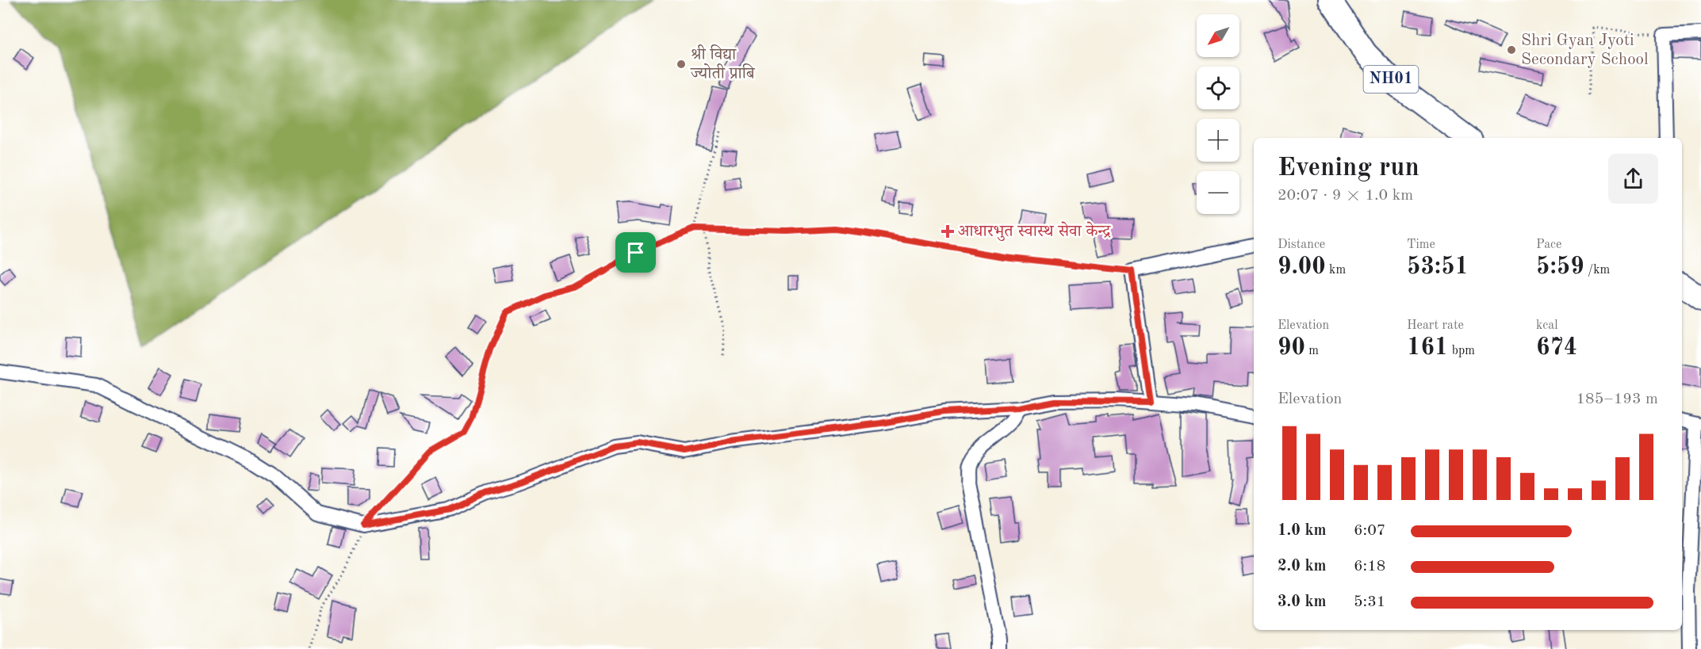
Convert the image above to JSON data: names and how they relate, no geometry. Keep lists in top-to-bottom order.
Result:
{
  "streets": {
    "highway": ["NH01"]
  },
  "places": {
    "other": ["Shri Gyan Jyoti Secondary School", "श्री विद्या ज्योती प्राबि"],
    "health": ["आधारभुत स्वास्थ सेवा केन्द्र"]
  },
  "north": "bottom left",
  "page": {
    "map_buttons": ["+", "−"],
    "heading": ["Evening run", "20:07 · 9 × 1.0 km"],
    "stats": [
      ["Distance", "9.00 km"],
      ["Time", "53:51"],
      ["Pace", "5:59 /km"],
      ["Elevation", "90 m"],
      ["Heart rate", "161 bpm"],
      ["kcal", "674"]
    ],
    "chart": ["Elevation", "185–193 m"],
    "list": [
      {
        "name": "1.0 km",
        "note": "6:07"
      },
      {
        "name": "2.0 km",
        "note": "6:18"
      },
      {
        "name": "3.0 km",
        "note": "5:31"
      }
    ]
  }
}
